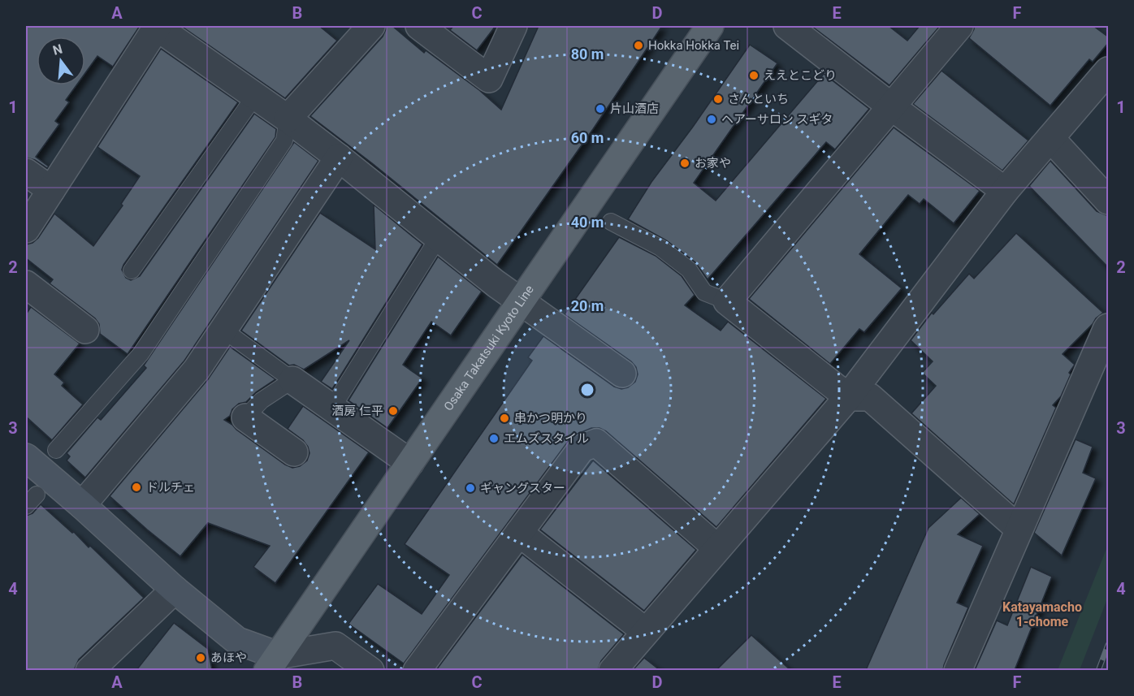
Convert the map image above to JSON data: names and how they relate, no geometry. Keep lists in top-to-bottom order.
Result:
{
  "streets": {
    "main road": ["Osaka Takatsuki Kyoto Line"]
  },
  "districts": ["Katayamacho 1-chome"],
  "places": [
    "Hokka Hokka Tei",
    "ええとこどり",
    "さんといち",
    "片山酒店",
    "ヘアーサロン スギタ",
    "お家や",
    "酒房 仁平",
    "串かつ明かり",
    "エムズスタイル",
    "ドルチェ",
    "ギャングスター",
    "あほや"
  ],
  "north": "top",
  "grid": {
    "columns": [
      "A",
      "B",
      "C",
      "D",
      "E",
      "F"
    ],
    "rows": [
      "1",
      "2",
      "3",
      "4"
    ]
  },
  "rings": [
    "80 m",
    "60 m",
    "40 m",
    "20 m"
  ]
}
